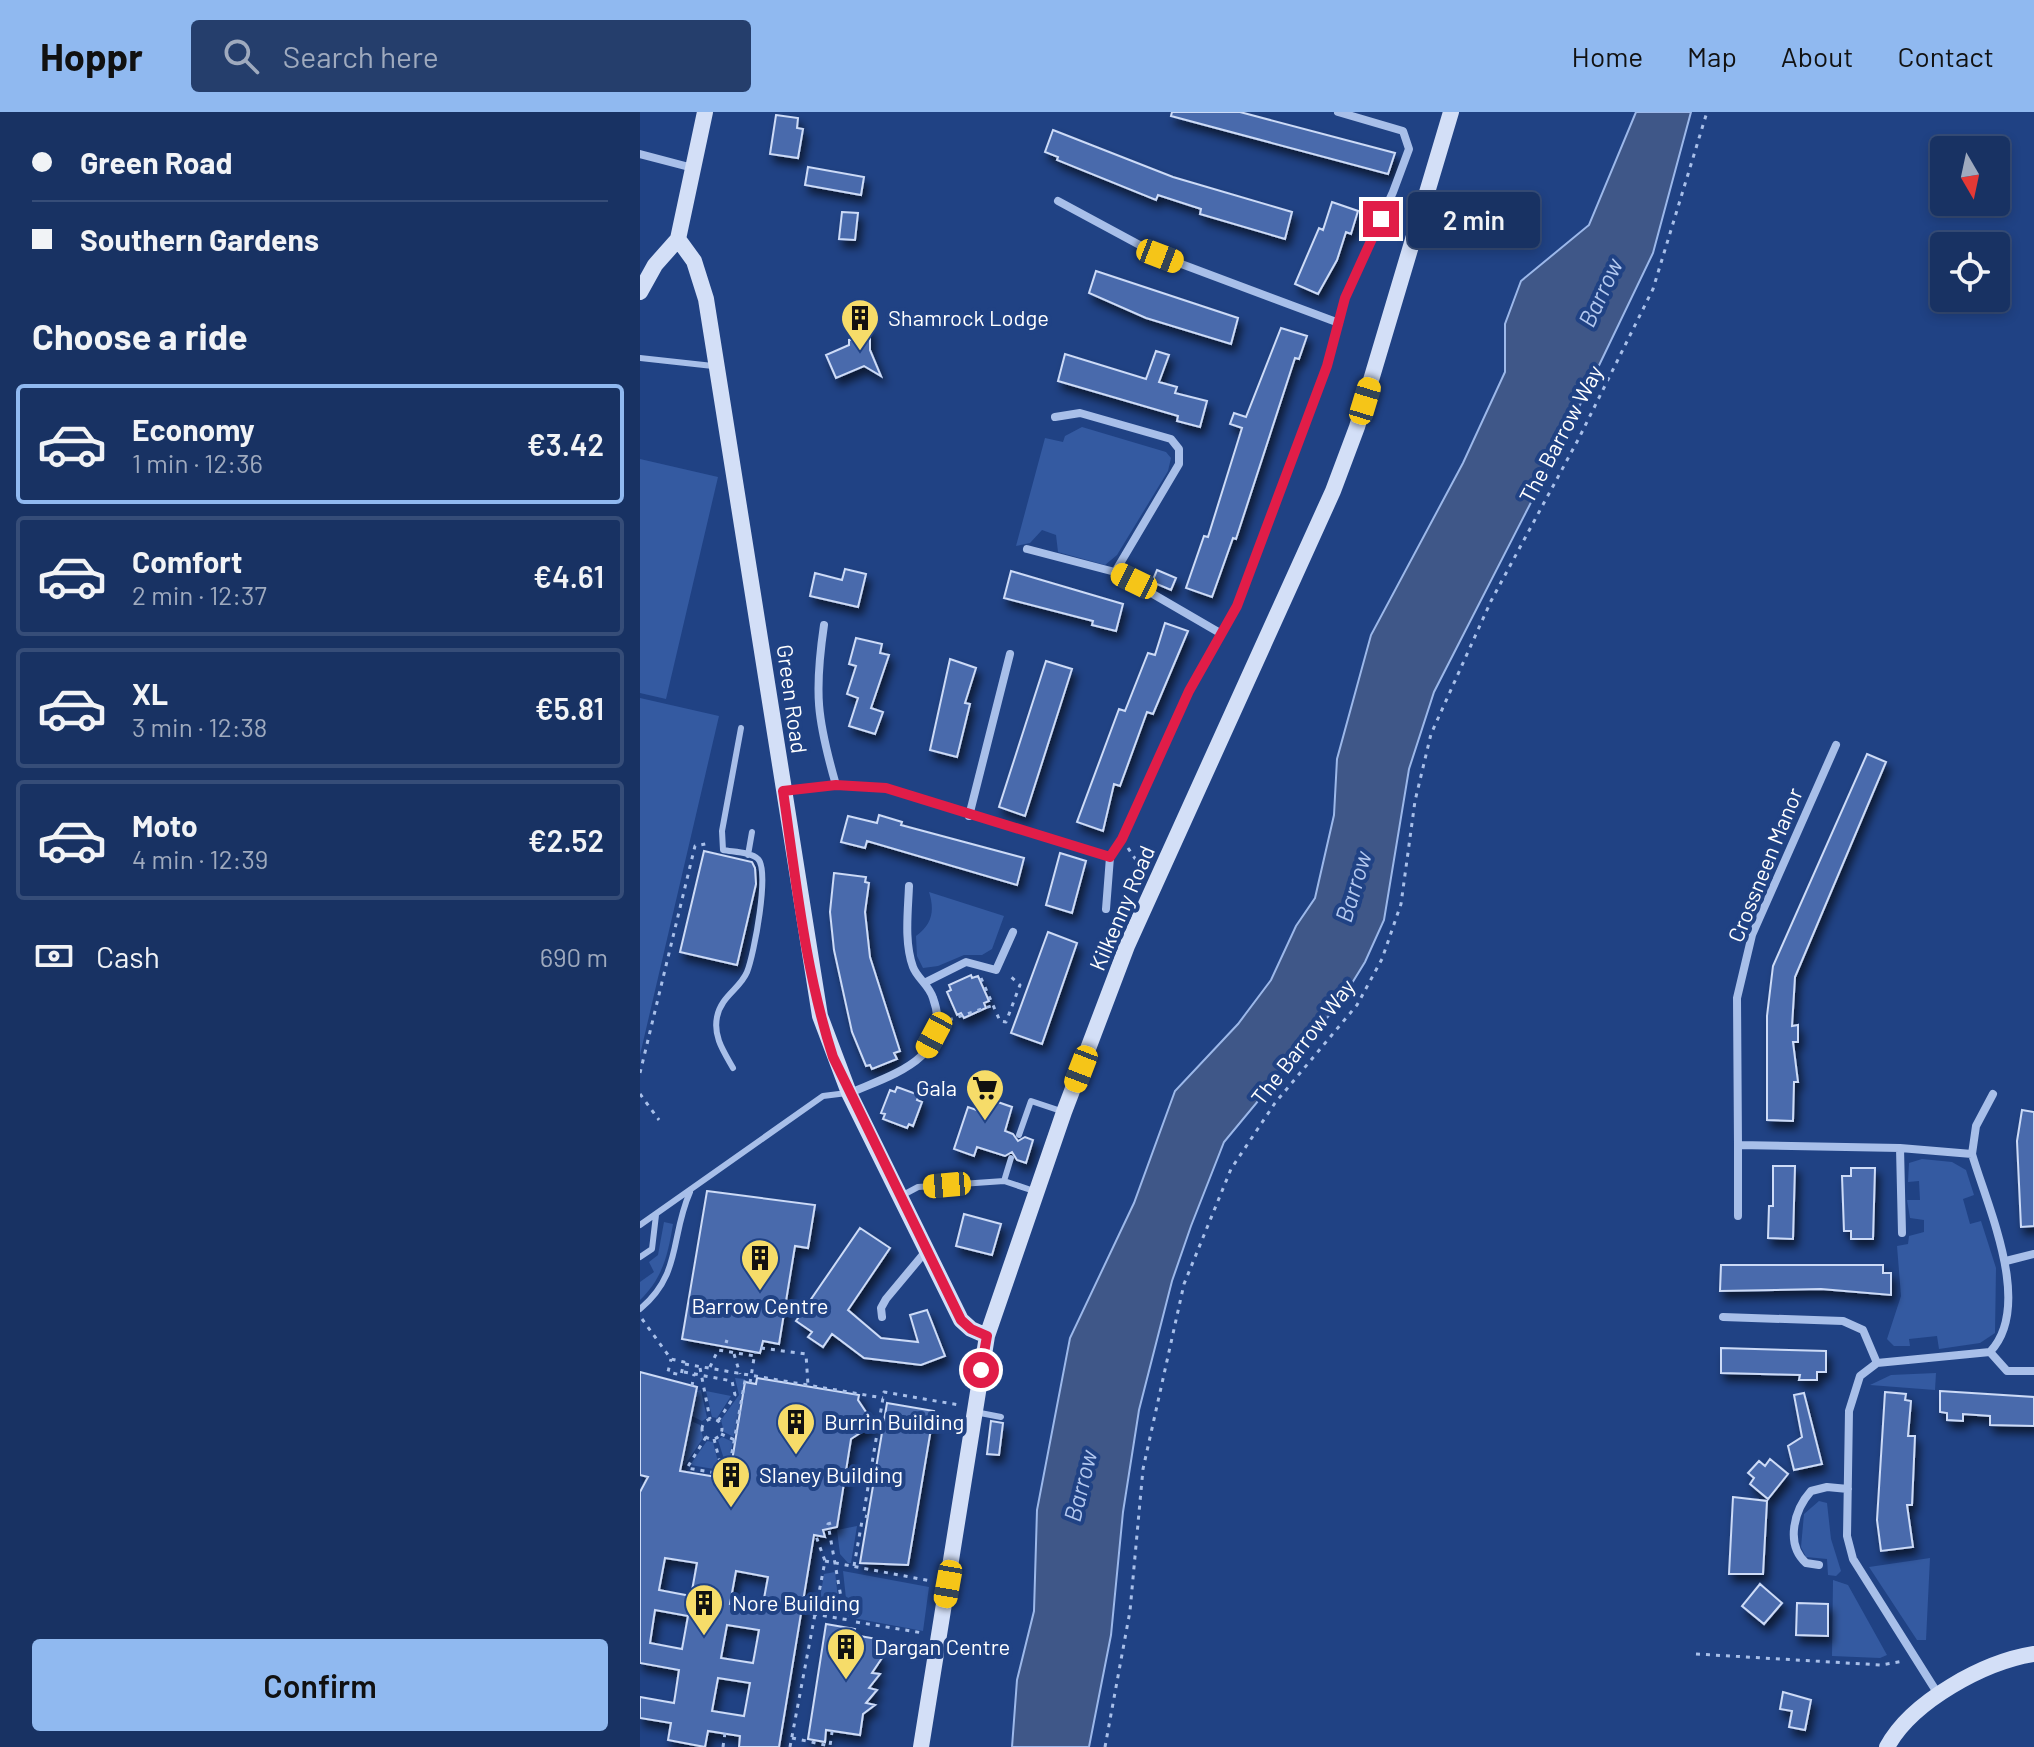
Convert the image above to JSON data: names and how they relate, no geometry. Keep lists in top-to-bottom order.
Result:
{
  "streets": {
    "main road": ["Green Road", "Kilkenny Road"],
    "street": ["Crossneen Manor"],
    "path": ["The Barrow Way"]
  },
  "crossings": [
    ["Green Road", "Kilkenny Road"]
  ],
  "water": ["Barrow"],
  "places": {
    "building": [
      "Shamrock Lodge",
      "Barrow Centre",
      "Burrin Building",
      "Slaney Building",
      "Nore Building",
      "Dargan Centre"
    ],
    "supermarket": ["Gala"]
  },
  "north": "bottom",
  "page": {
    "header": "Hoppr",
    "search": "Search here",
    "nav": [
      "Home",
      "Map",
      "About",
      "Contact"
    ],
    "banner": ["Green Road", "Southern Gardens"],
    "bubble": "2 min",
    "heading": "Choose a ride",
    "list": [
      {
        "name": "Economy",
        "note": "1 min · 12:36",
        "value": "€3.42"
      },
      {
        "name": "Comfort",
        "note": "2 min · 12:37",
        "value": "€4.61"
      },
      {
        "name": "XL",
        "note": "3 min · 12:38",
        "value": "€5.81"
      },
      {
        "name": "Moto",
        "note": "4 min · 12:39",
        "value": "€2.52"
      }
    ],
    "pay": ["Cash", "690 m"],
    "buttons": "Confirm"
  }
}
